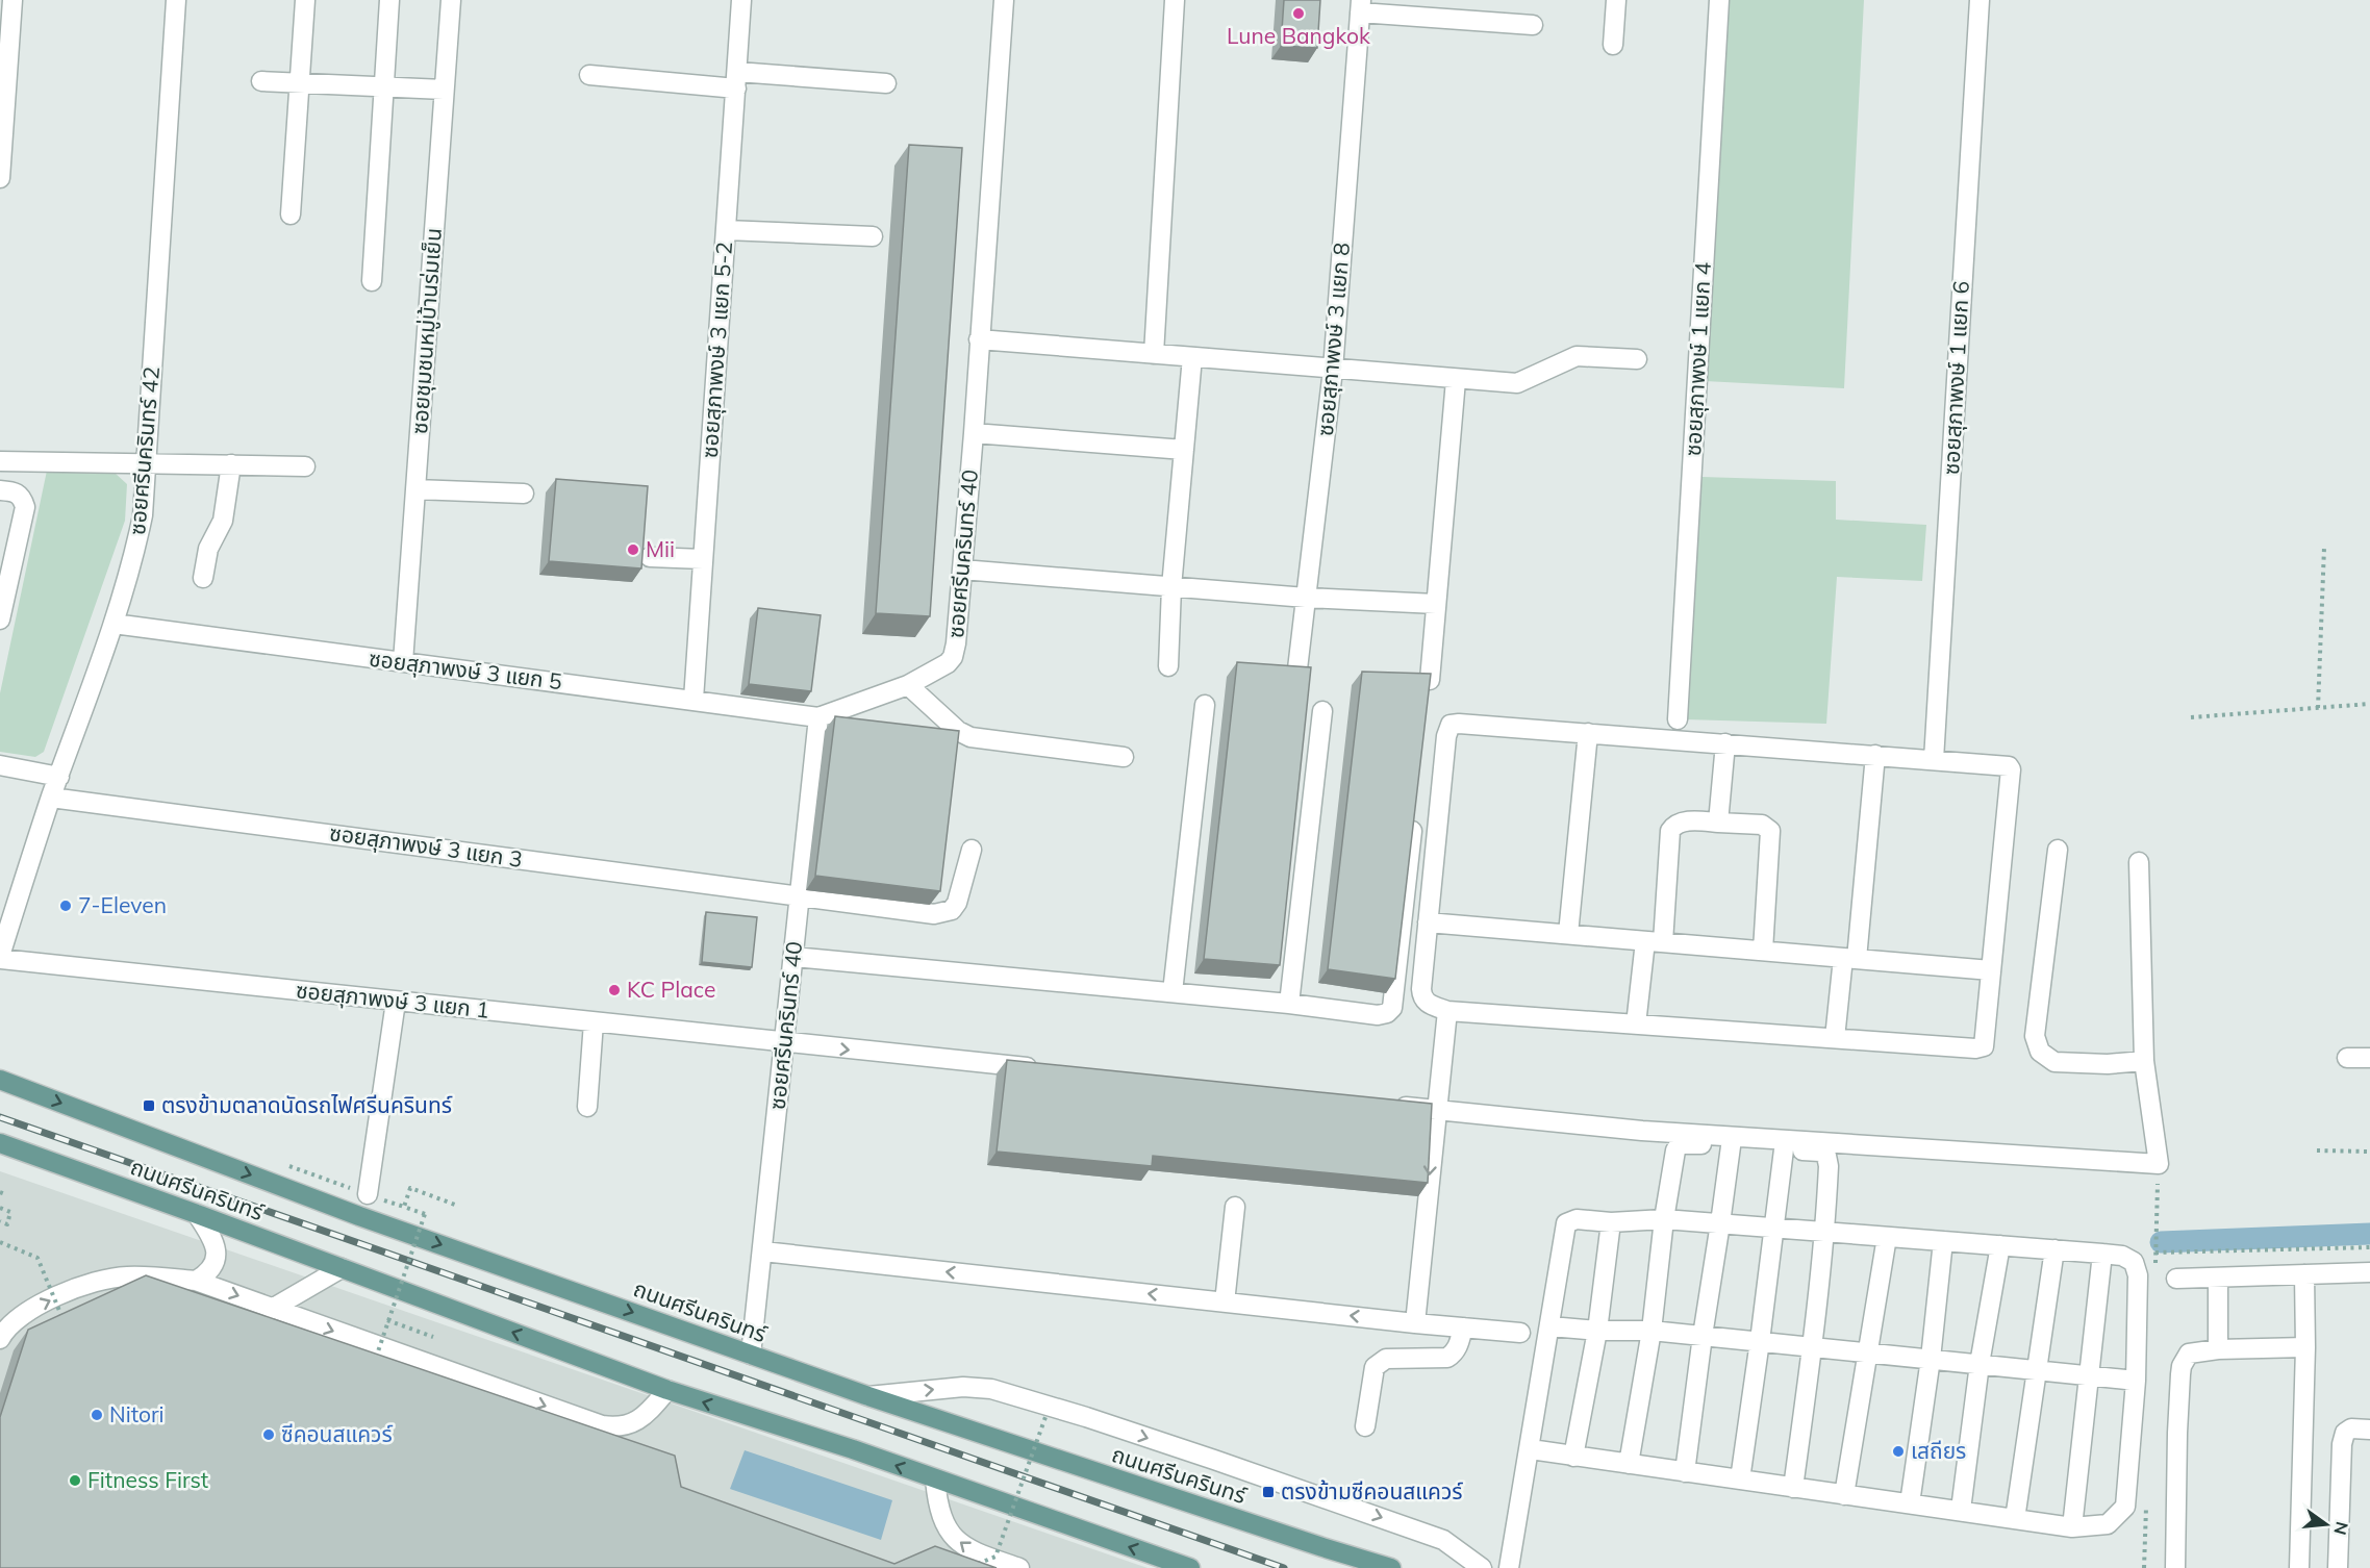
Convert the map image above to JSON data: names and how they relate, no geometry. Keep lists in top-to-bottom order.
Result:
{
  "streets": {
    "main road": ["ถนนศรีนครินทร์"],
    "street": [
      "ซอยชุมชนหมู่บ้านร่มเย็น",
      "ซอยสุภาพงษ์ 3 แยก 8",
      "ซอยสุภาพงษ์ 3 แยก 5-2",
      "ซอยสุภาพงษ์ 1 แยก 4",
      "ซอยสุภาพงษ์ 1 แยก 6",
      "ซอยศรีนครินทร์ 42",
      "ซอยศรีนครินทร์ 40",
      "ซอยสุภาพงษ์ 3 แยก 5",
      "ซอยสุภาพงษ์ 3 แยก 3",
      "ซอยสุภาพงษ์ 3 แยก 1"
    ]
  },
  "crossings": [
    ["ซอยชุมชนหมู่บ้านร่มเย็น", "ซอยสุภาพงษ์ 3 แยก 5"],
    ["ซอยสุภาพงษ์ 3 แยก 5-2", "ซอยสุภาพงษ์ 3 แยก 5"],
    ["ซอยศรีนครินทร์ 42", "ซอยสุภาพงษ์ 3 แยก 5"],
    ["ซอยศรีนครินทร์ 42", "ซอยสุภาพงษ์ 3 แยก 3"],
    ["ซอยศรีนครินทร์ 42", "ซอยสุภาพงษ์ 3 แยก 1"],
    ["ซอยศรีนครินทร์ 40", "ซอยสุภาพงษ์ 3 แยก 5"],
    ["ซอยศรีนครินทร์ 40", "ซอยสุภาพงษ์ 3 แยก 3"],
    ["ซอยศรีนครินทร์ 40", "ซอยสุภาพงษ์ 3 แยก 1"],
    ["ซอยศรีนครินทร์ 40", "ถนนศรีนครินทร์"]
  ],
  "places": {
    "other": [
      "Lune Bangkok",
      "Mii",
      "7-Eleven",
      "KC Place",
      "Nitori",
      "ซีคอนสแควร์",
      "เสถียร",
      "Fitness First"
    ],
    "transit": ["ตรงข้ามตลาดนัดรถไฟศรีนครินทร์", "ตรงข้ามซีคอนสแควร์"]
  },
  "north": "right"
}
